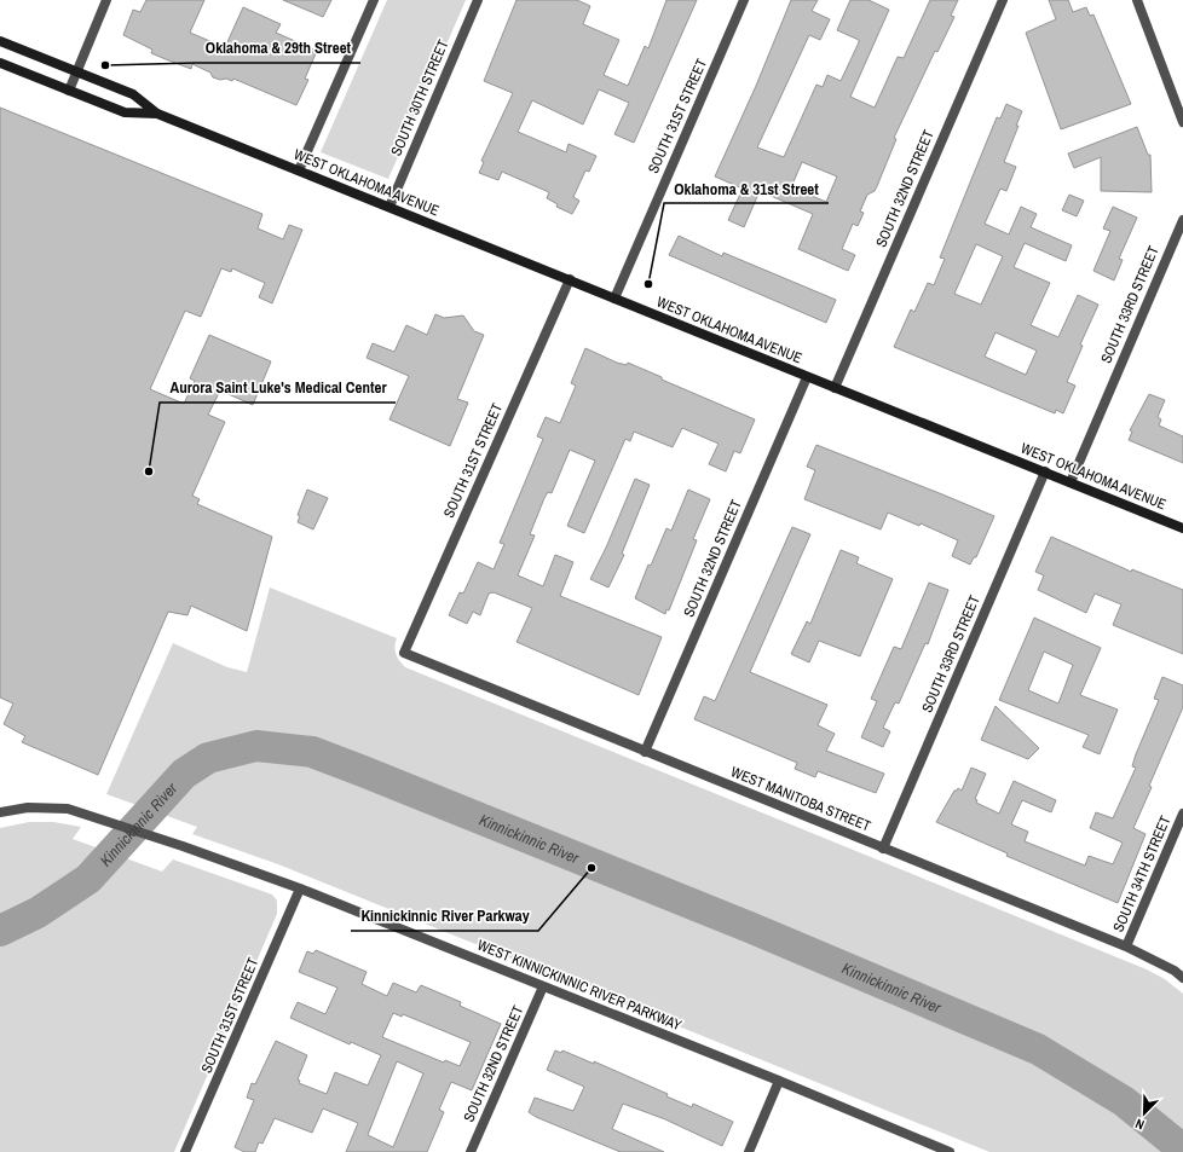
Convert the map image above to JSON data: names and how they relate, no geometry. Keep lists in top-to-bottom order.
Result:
{
  "streets": {
    "main road": ["WEST OKLAHOMA AVENUE"],
    "street": [
      "SOUTH 30TH STREET",
      "SOUTH 31ST STREET",
      "SOUTH 32ND STREET",
      "SOUTH 33RD STREET",
      "WEST MANITOBA STREET",
      "SOUTH 34TH STREET",
      "WEST KINNICKINNIC RIVER PARKWAY"
    ]
  },
  "crossings": [
    ["SOUTH 30TH STREET", "WEST OKLAHOMA AVENUE"],
    ["SOUTH 31ST STREET", "WEST OKLAHOMA AVENUE"],
    ["SOUTH 31ST STREET", "WEST MANITOBA STREET"],
    ["SOUTH 31ST STREET", "WEST KINNICKINNIC RIVER PARKWAY"],
    ["WEST OKLAHOMA AVENUE", "SOUTH 32ND STREET"],
    ["WEST OKLAHOMA AVENUE", "SOUTH 33RD STREET"],
    ["SOUTH 32ND STREET", "WEST MANITOBA STREET"],
    ["SOUTH 32ND STREET", "WEST KINNICKINNIC RIVER PARKWAY"],
    ["SOUTH 33RD STREET", "WEST MANITOBA STREET"],
    ["WEST MANITOBA STREET", "SOUTH 34TH STREET"]
  ],
  "water": ["Kinnickinnic River"],
  "places": [
    "Oklahoma & 29th Street",
    "Oklahoma & 31st Street",
    "Aurora Saint Luke's Medical Center",
    "Kinnickinnic River Parkway"
  ],
  "north": "bottom left"
}
